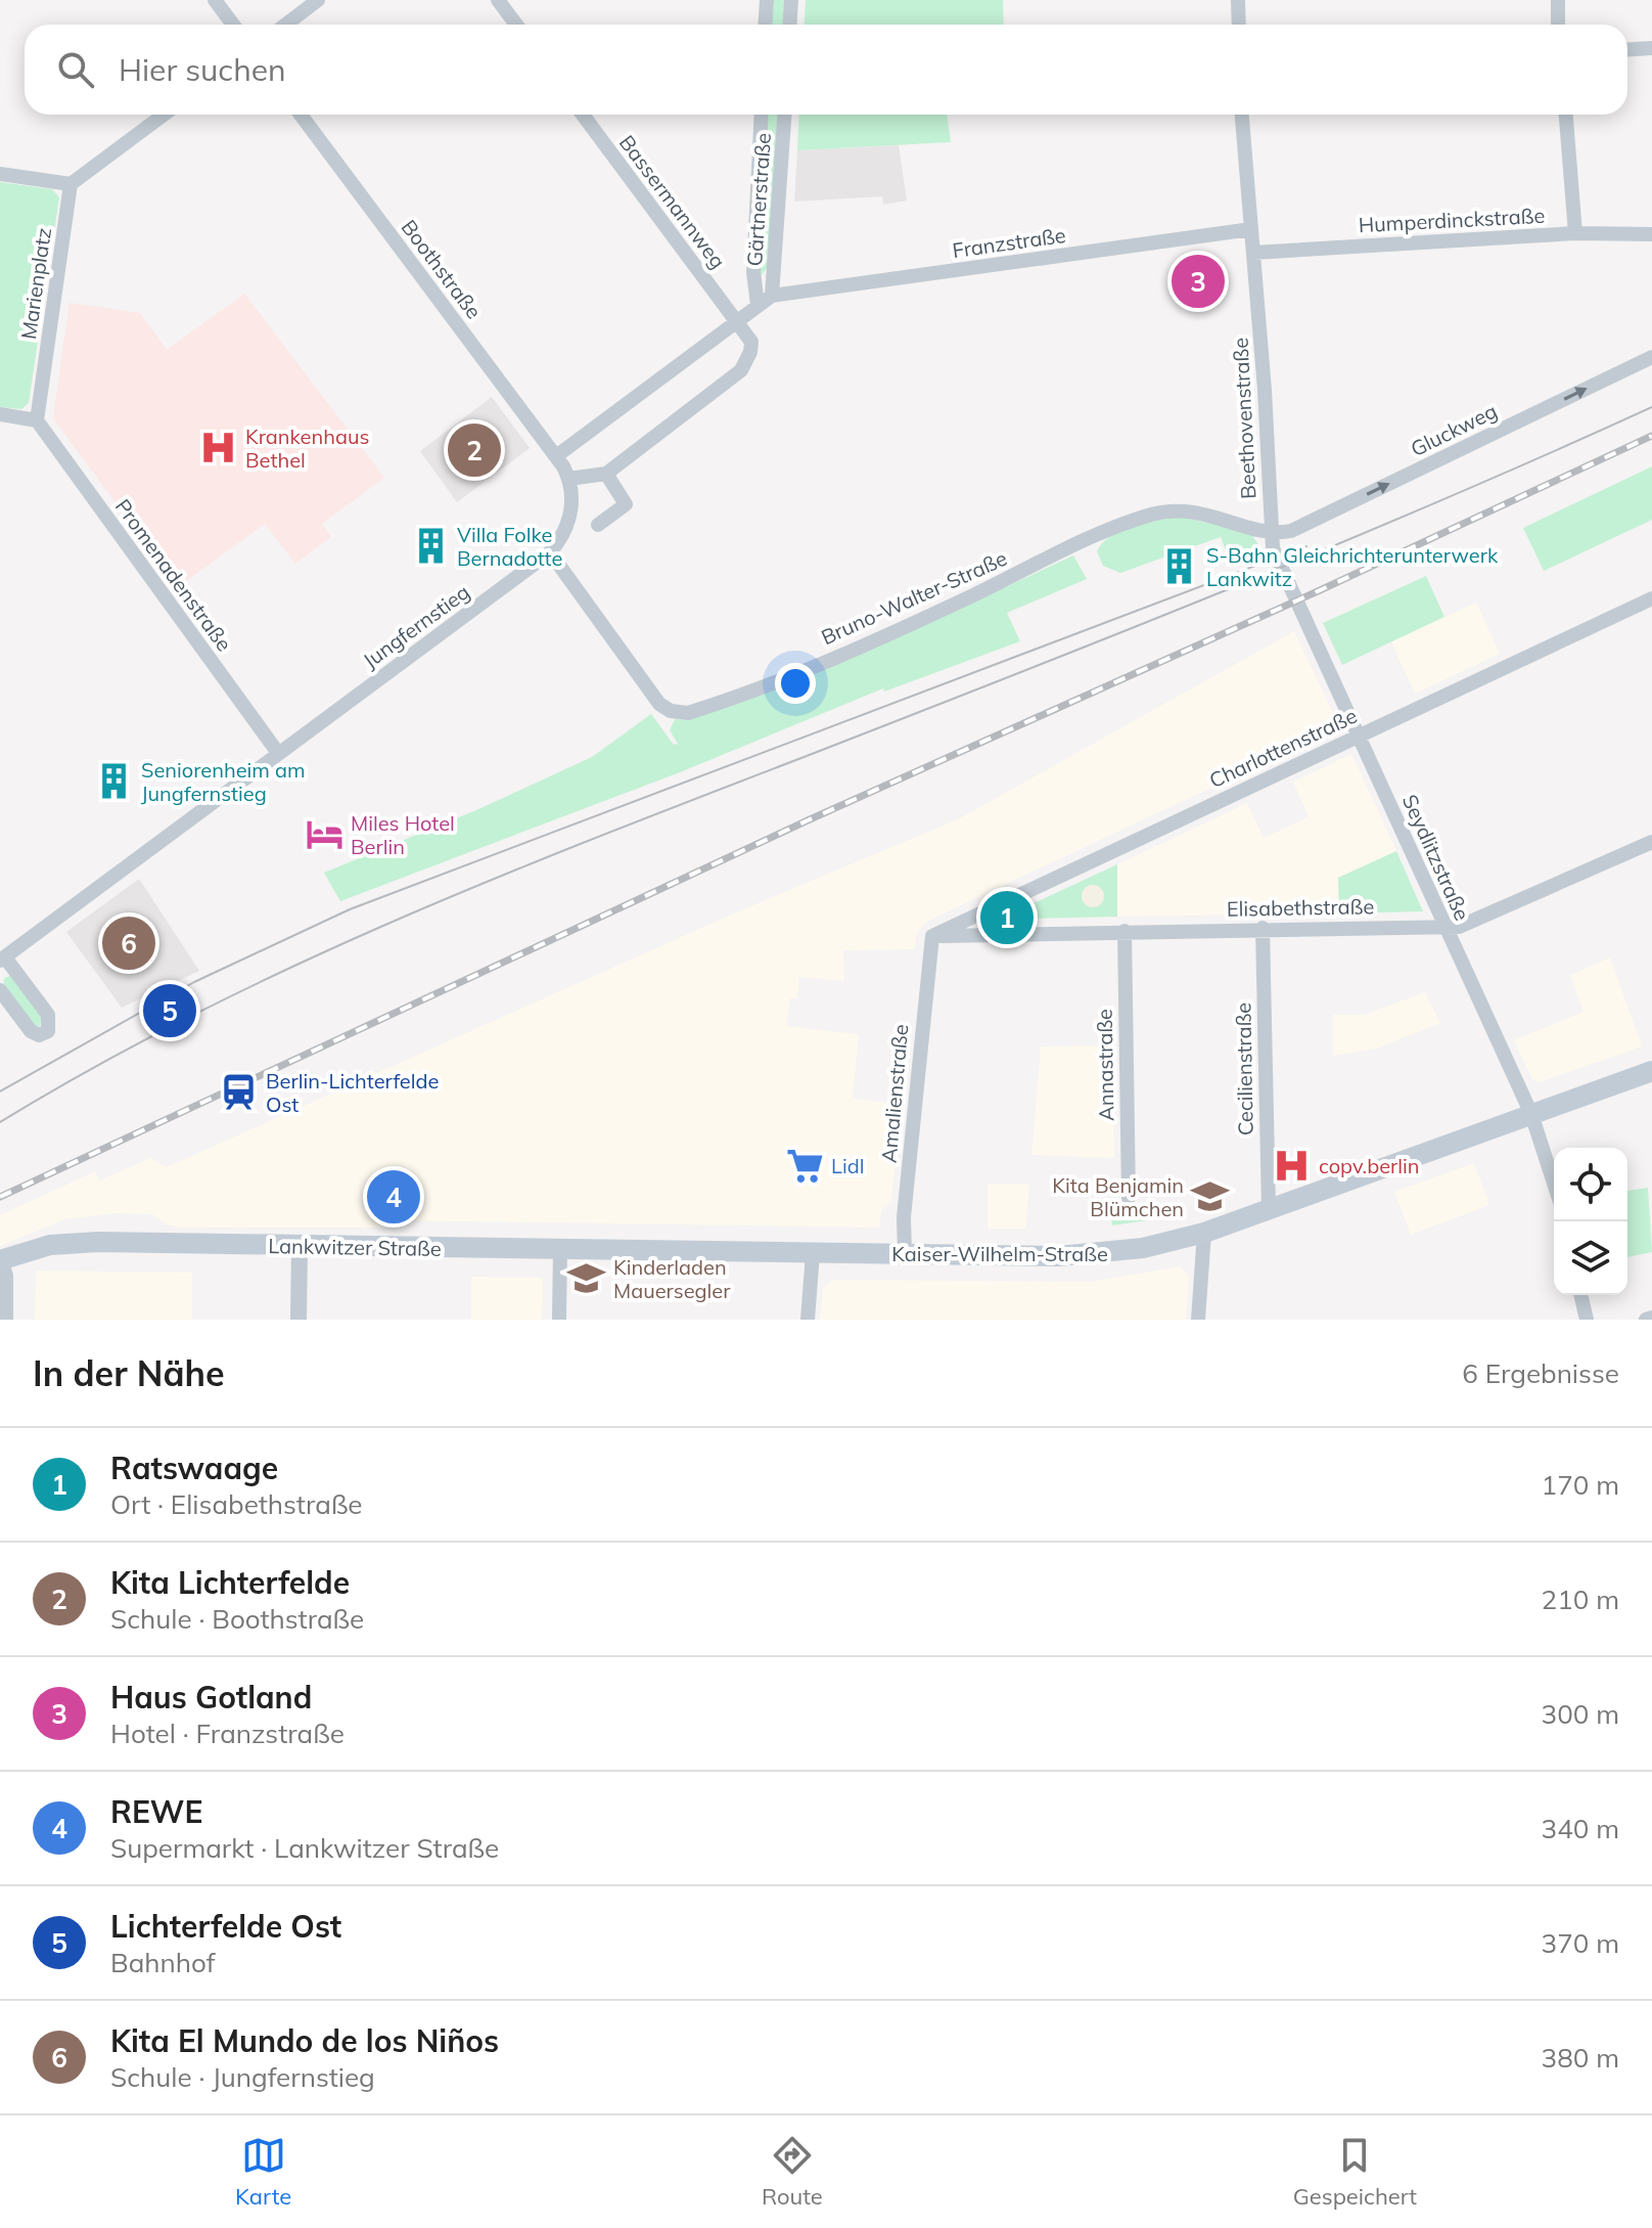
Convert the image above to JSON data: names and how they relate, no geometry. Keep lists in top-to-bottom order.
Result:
{
  "streets": {
    "main road": ["Lankwitzer Straße", "Kaiser-Wilhelm-Straße"],
    "street": [
      "Gärtnerstraße",
      "Bassermannweg",
      "Humperdinckstraße",
      "Franzstraße",
      "Boothstraße",
      "Marienplatz",
      "Beethovenstraße",
      "Gluckweg",
      "Promenadenstraße",
      "Bruno-Walter-Straße",
      "Jungfernstieg",
      "Charlottenstraße",
      "Seydlitzstraße",
      "Elisabethstraße",
      "Annastraße",
      "Cecilienstraße",
      "Amalienstraße"
    ]
  },
  "crossings": [
    ["Gärtnerstraße", "Franzstraße"],
    ["Humperdinckstraße", "Beethovenstraße"],
    ["Franzstraße", "Beethovenstraße"],
    ["Boothstraße", "Jungfernstieg"],
    ["Marienplatz", "Promenadenstraße"],
    ["Beethovenstraße", "Gluckweg"],
    ["Beethovenstraße", "Bruno-Walter-Straße"],
    ["Beethovenstraße", "Seydlitzstraße"],
    ["Gluckweg", "Bruno-Walter-Straße"],
    ["Gluckweg", "Seydlitzstraße"],
    ["Promenadenstraße", "Jungfernstieg"],
    ["Bruno-Walter-Straße", "Jungfernstieg"],
    ["Bruno-Walter-Straße", "Seydlitzstraße"],
    ["Charlottenstraße", "Seydlitzstraße"],
    ["Charlottenstraße", "Elisabethstraße"],
    ["Charlottenstraße", "Amalienstraße"],
    ["Seydlitzstraße", "Elisabethstraße"],
    ["Seydlitzstraße", "Kaiser-Wilhelm-Straße"],
    ["Elisabethstraße", "Annastraße"],
    ["Elisabethstraße", "Cecilienstraße"],
    ["Elisabethstraße", "Amalienstraße"],
    ["Cecilienstraße", "Kaiser-Wilhelm-Straße"],
    ["Amalienstraße", "Kaiser-Wilhelm-Straße"],
    ["Lankwitzer Straße", "Kaiser-Wilhelm-Straße"]
  ],
  "one_way": ["Gluckweg"],
  "places": {
    "hospital": ["Krankenhaus Bethel", "copv.berlin"],
    "building": ["Villa Folke Bernadotte", "S-Bahn Gleichrichterunterwerk Lankwitz", "Seniorenheim am Jungfernstieg"],
    "hotel": ["Miles Hotel Berlin"],
    "station": ["Berlin-Lichterfelde Ost"],
    "supermarket": ["Lidl"],
    "school or university": ["Kita Benjamin Blümchen", "Kinderladen Mauersegler"]
  },
  "page": {
    "search": "Hier suchen",
    "pins": [
      "3",
      "2",
      "1",
      "6",
      "5",
      "4"
    ],
    "heading": ["In der Nähe", "6 Ergebnisse"],
    "list": [
      {
        "mark": "1",
        "name": "Ratswaage",
        "note": "Ort · Elisabethstraße",
        "value": "170 m"
      },
      {
        "mark": "2",
        "name": "Kita Lichterfelde",
        "note": "Schule · Boothstraße",
        "value": "210 m"
      },
      {
        "mark": "3",
        "name": "Haus Gotland",
        "note": "Hotel · Franzstraße",
        "value": "300 m"
      },
      {
        "mark": "4",
        "name": "REWE",
        "note": "Supermarkt · Lankwitzer Straße",
        "value": "340 m"
      },
      {
        "mark": "5",
        "name": "Lichterfelde Ost",
        "note": "Bahnhof",
        "value": "370 m"
      },
      {
        "mark": "6",
        "name": "Kita El Mundo de los Niños",
        "note": "Schule · Jungfernstieg",
        "value": "380 m"
      }
    ],
    "nav": ["Karte", "Route", "Gespeichert"]
  }
}
